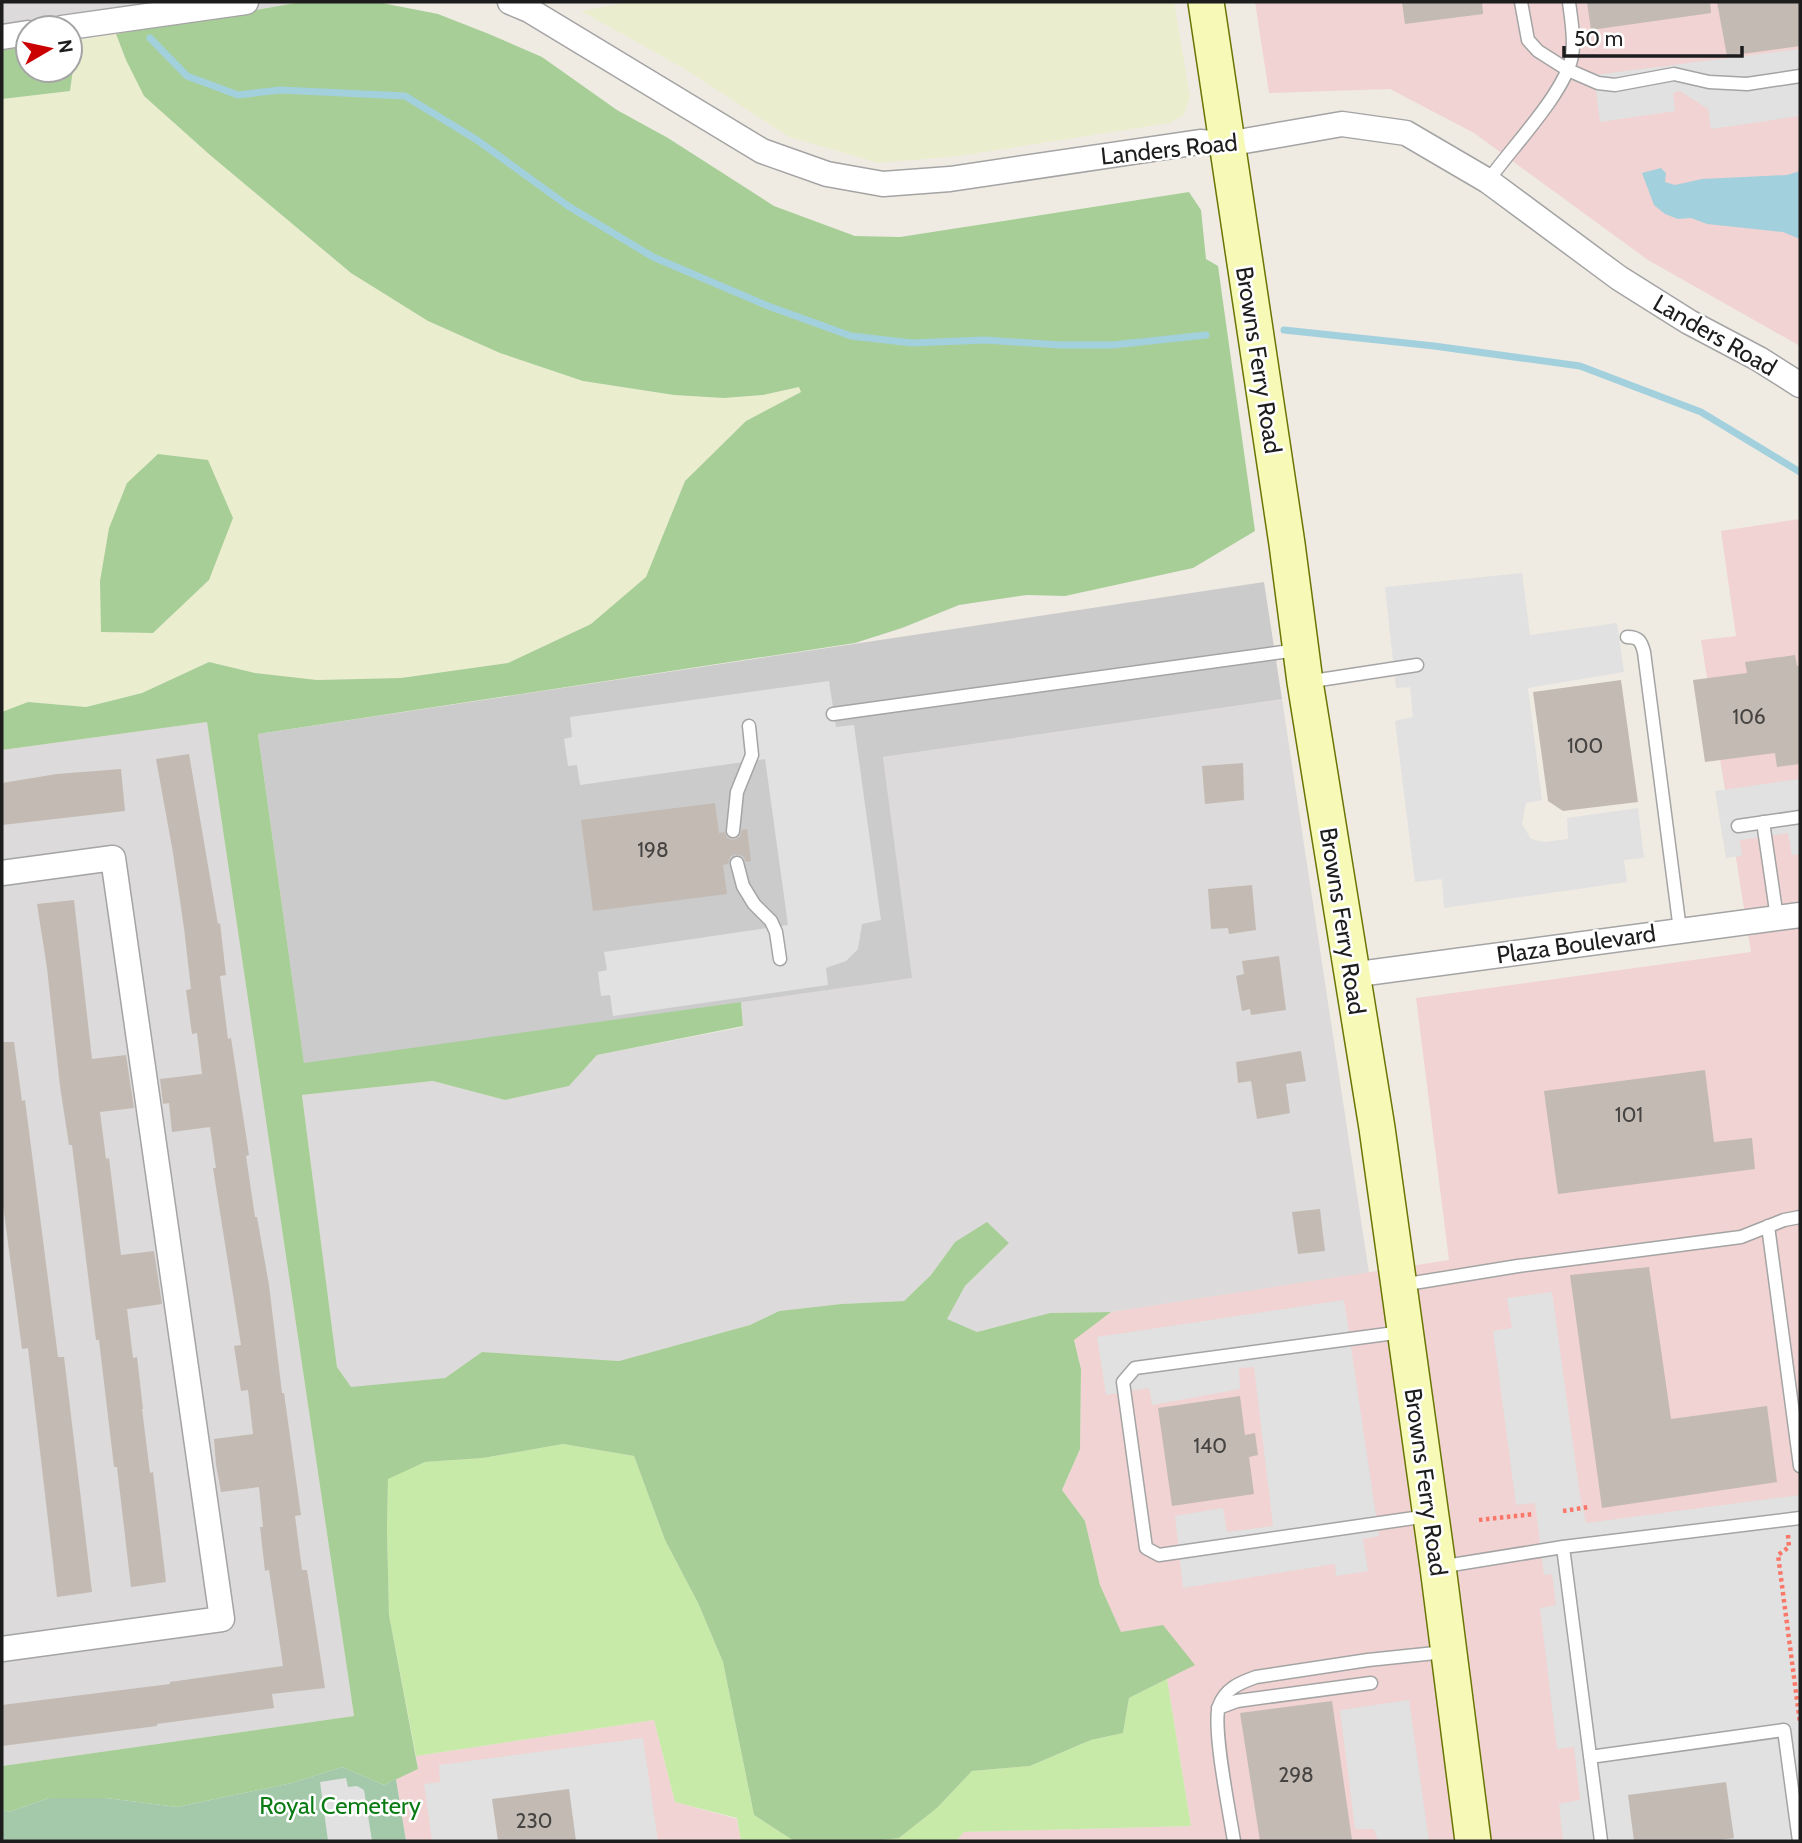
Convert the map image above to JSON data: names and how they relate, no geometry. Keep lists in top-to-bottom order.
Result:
{
  "streets": {
    "main road": ["Browns Ferry Road"],
    "street": ["Landers Road", "Plaza Boulevard"]
  },
  "crossings": [
    ["Landers Road", "Browns Ferry Road"],
    ["Browns Ferry Road", "Plaza Boulevard"]
  ],
  "parks": ["Royal Cemetery"],
  "house_numbers": [
    "106",
    "100",
    "198",
    "101",
    "140",
    "298",
    "230"
  ],
  "scale_bar": "50 m",
  "north": "right"
}
